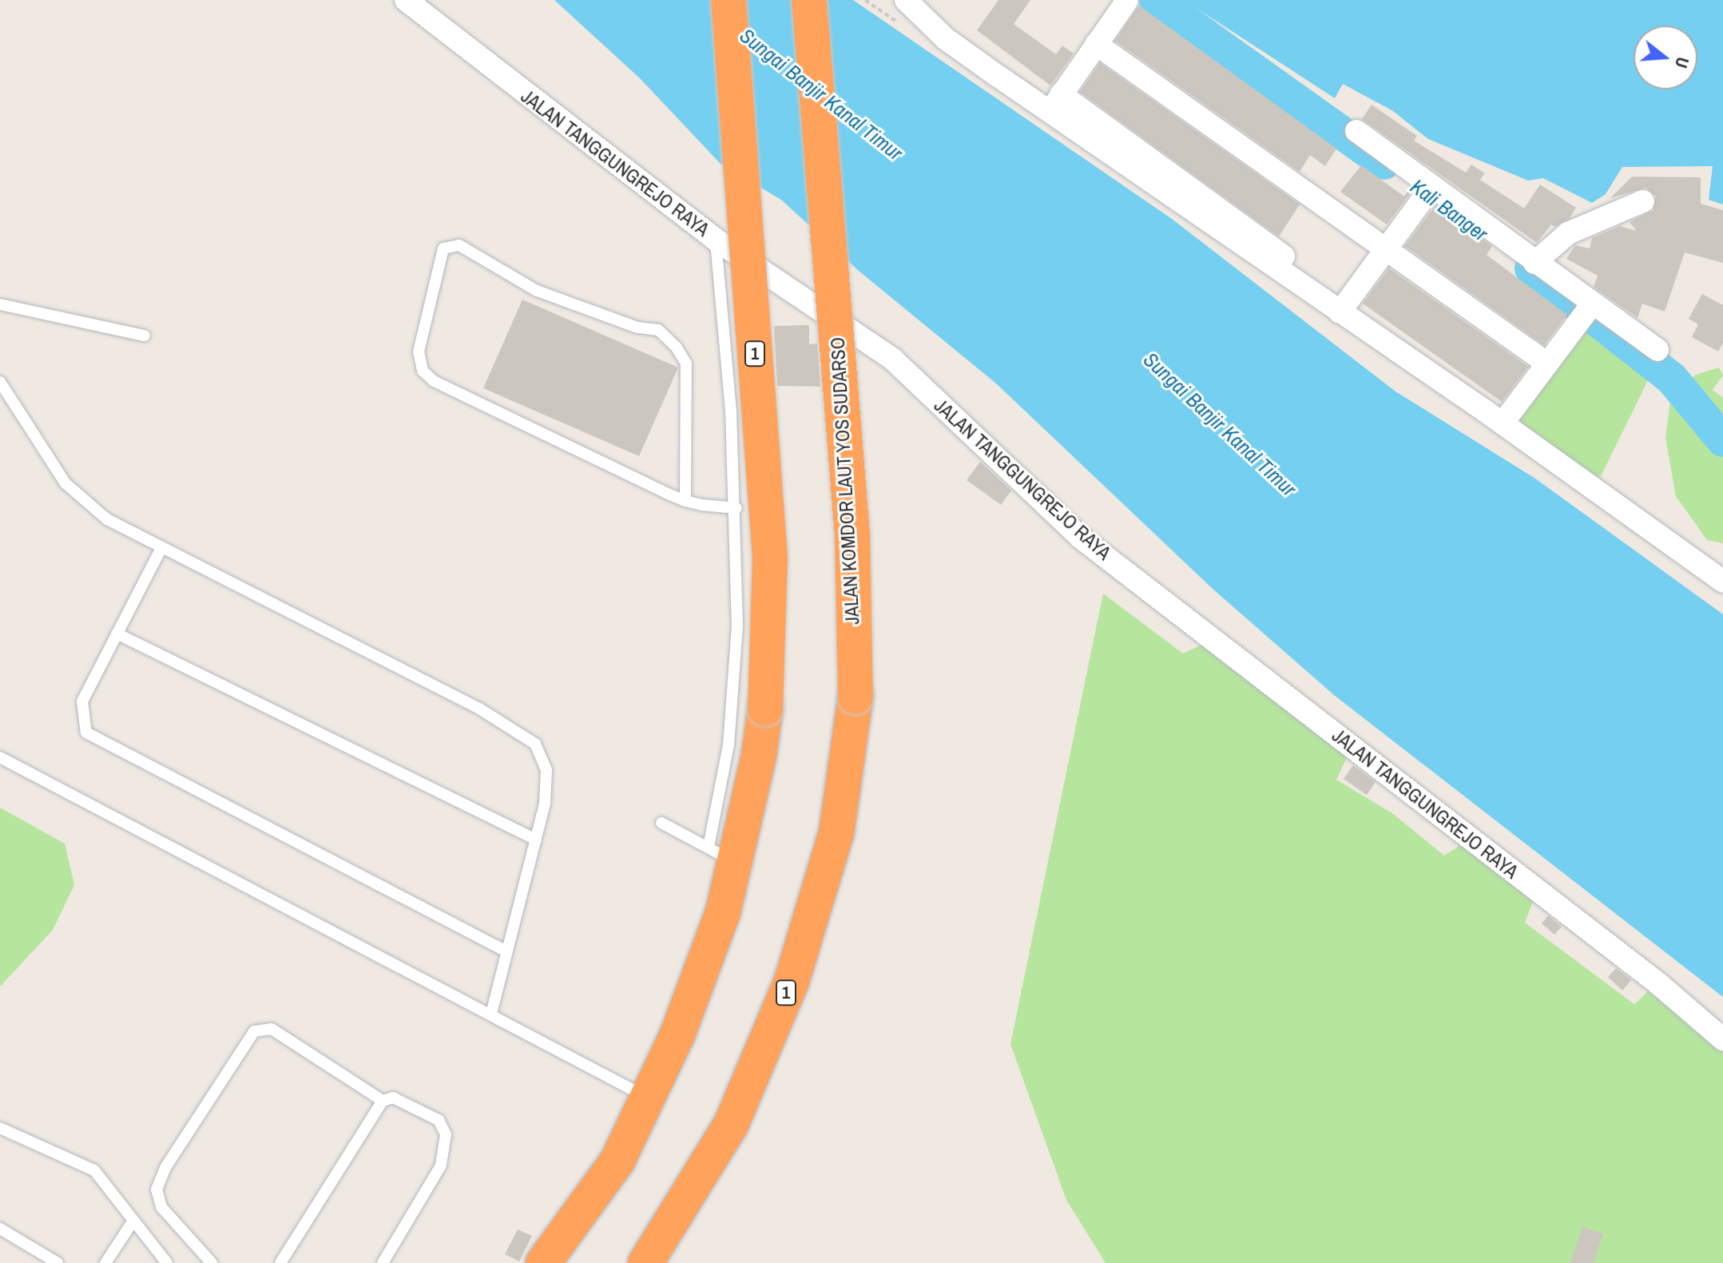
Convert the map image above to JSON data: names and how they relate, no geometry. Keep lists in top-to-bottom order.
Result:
{
  "streets": {
    "highway": ["1", "JALAN KOMDOR LAUT YOS SUDARSO"],
    "street": ["JALAN TANGGUNGREJO RAYA"]
  },
  "water": ["Sungai Banjir Kanal Timur", "Kali Banger"],
  "north": "right"
}
